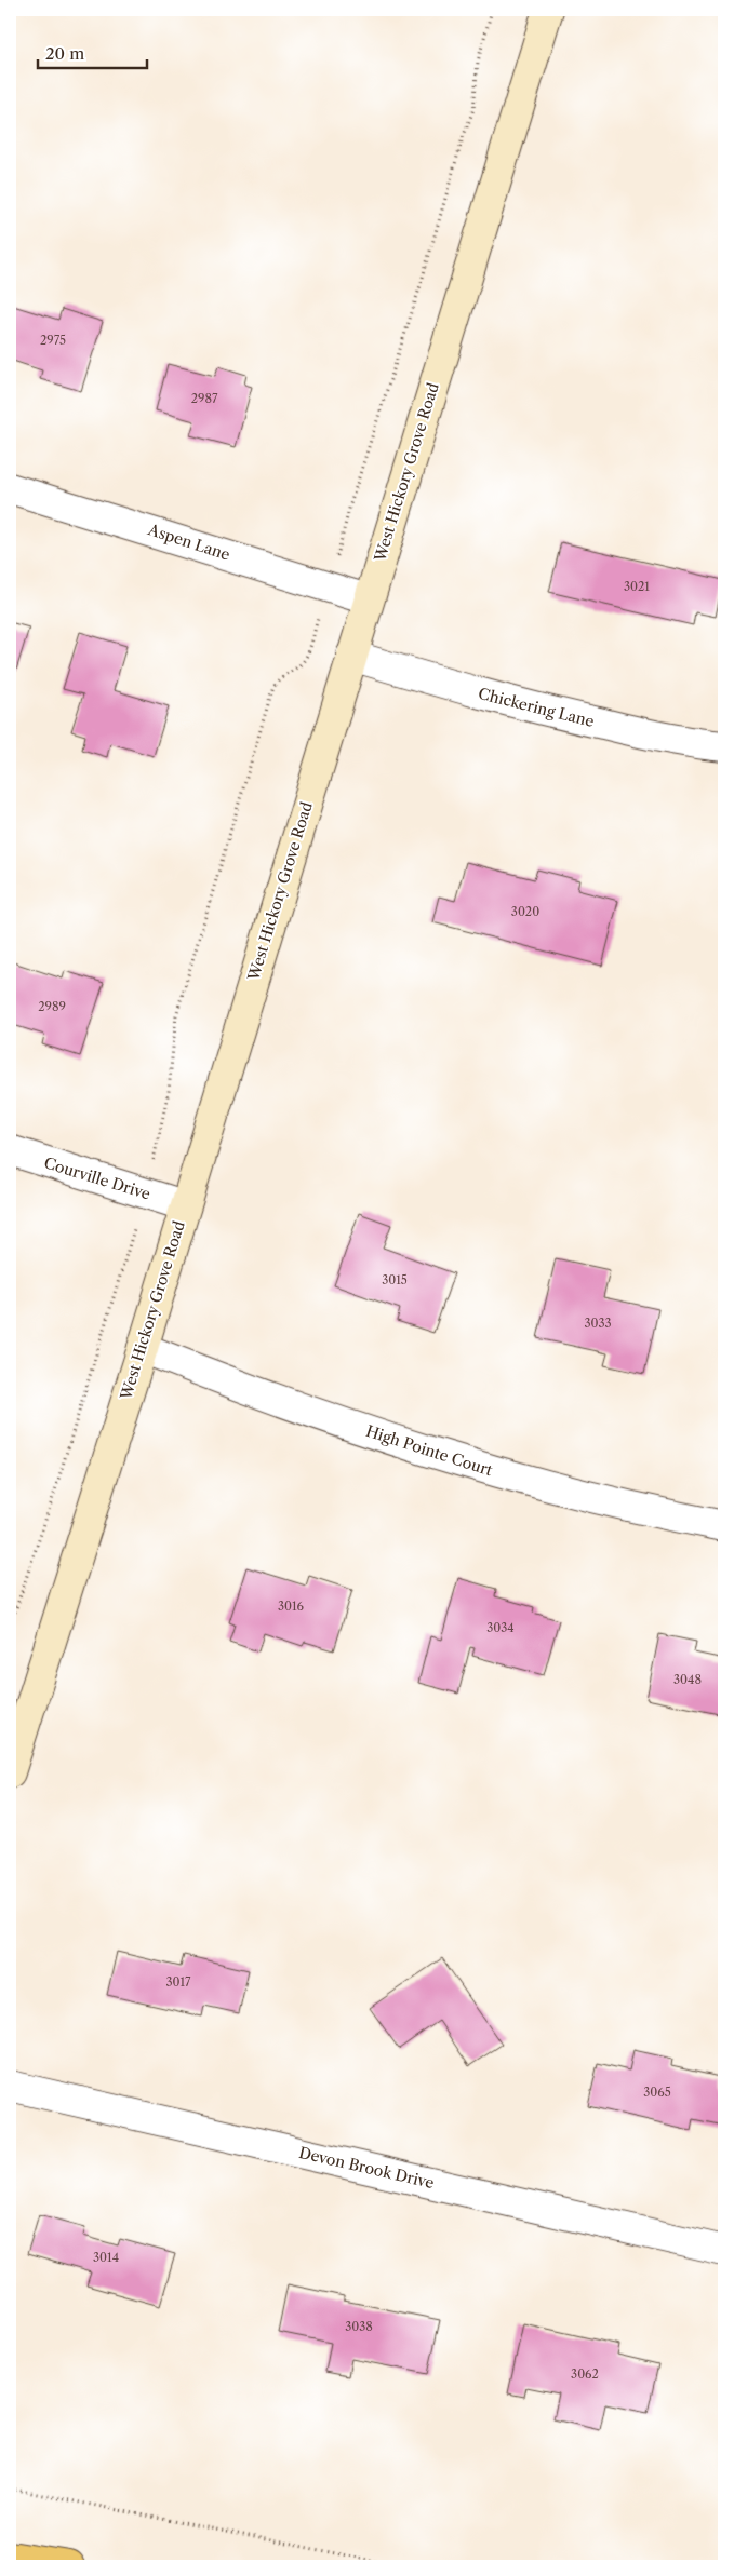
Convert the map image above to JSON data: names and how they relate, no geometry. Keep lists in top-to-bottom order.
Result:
{
  "streets": {
    "street": [
      "West Hickory Grove Road",
      "Aspen Lane",
      "Chickering Lane",
      "Courville Drive",
      "High Pointe Court",
      "Devon Brook Drive"
    ]
  },
  "crossings": [
    ["West Hickory Grove Road", "Aspen Lane"],
    ["West Hickory Grove Road", "Chickering Lane"],
    ["West Hickory Grove Road", "Courville Drive"],
    ["West Hickory Grove Road", "High Pointe Court"]
  ],
  "house_numbers": [
    "2975",
    "2987",
    "3021",
    "3020",
    "2989",
    "3015",
    "3033",
    "3016",
    "3034",
    "3048",
    "3017",
    "3065",
    "3014",
    "3038",
    "3062"
  ],
  "scale_bar": "20 m"
}
